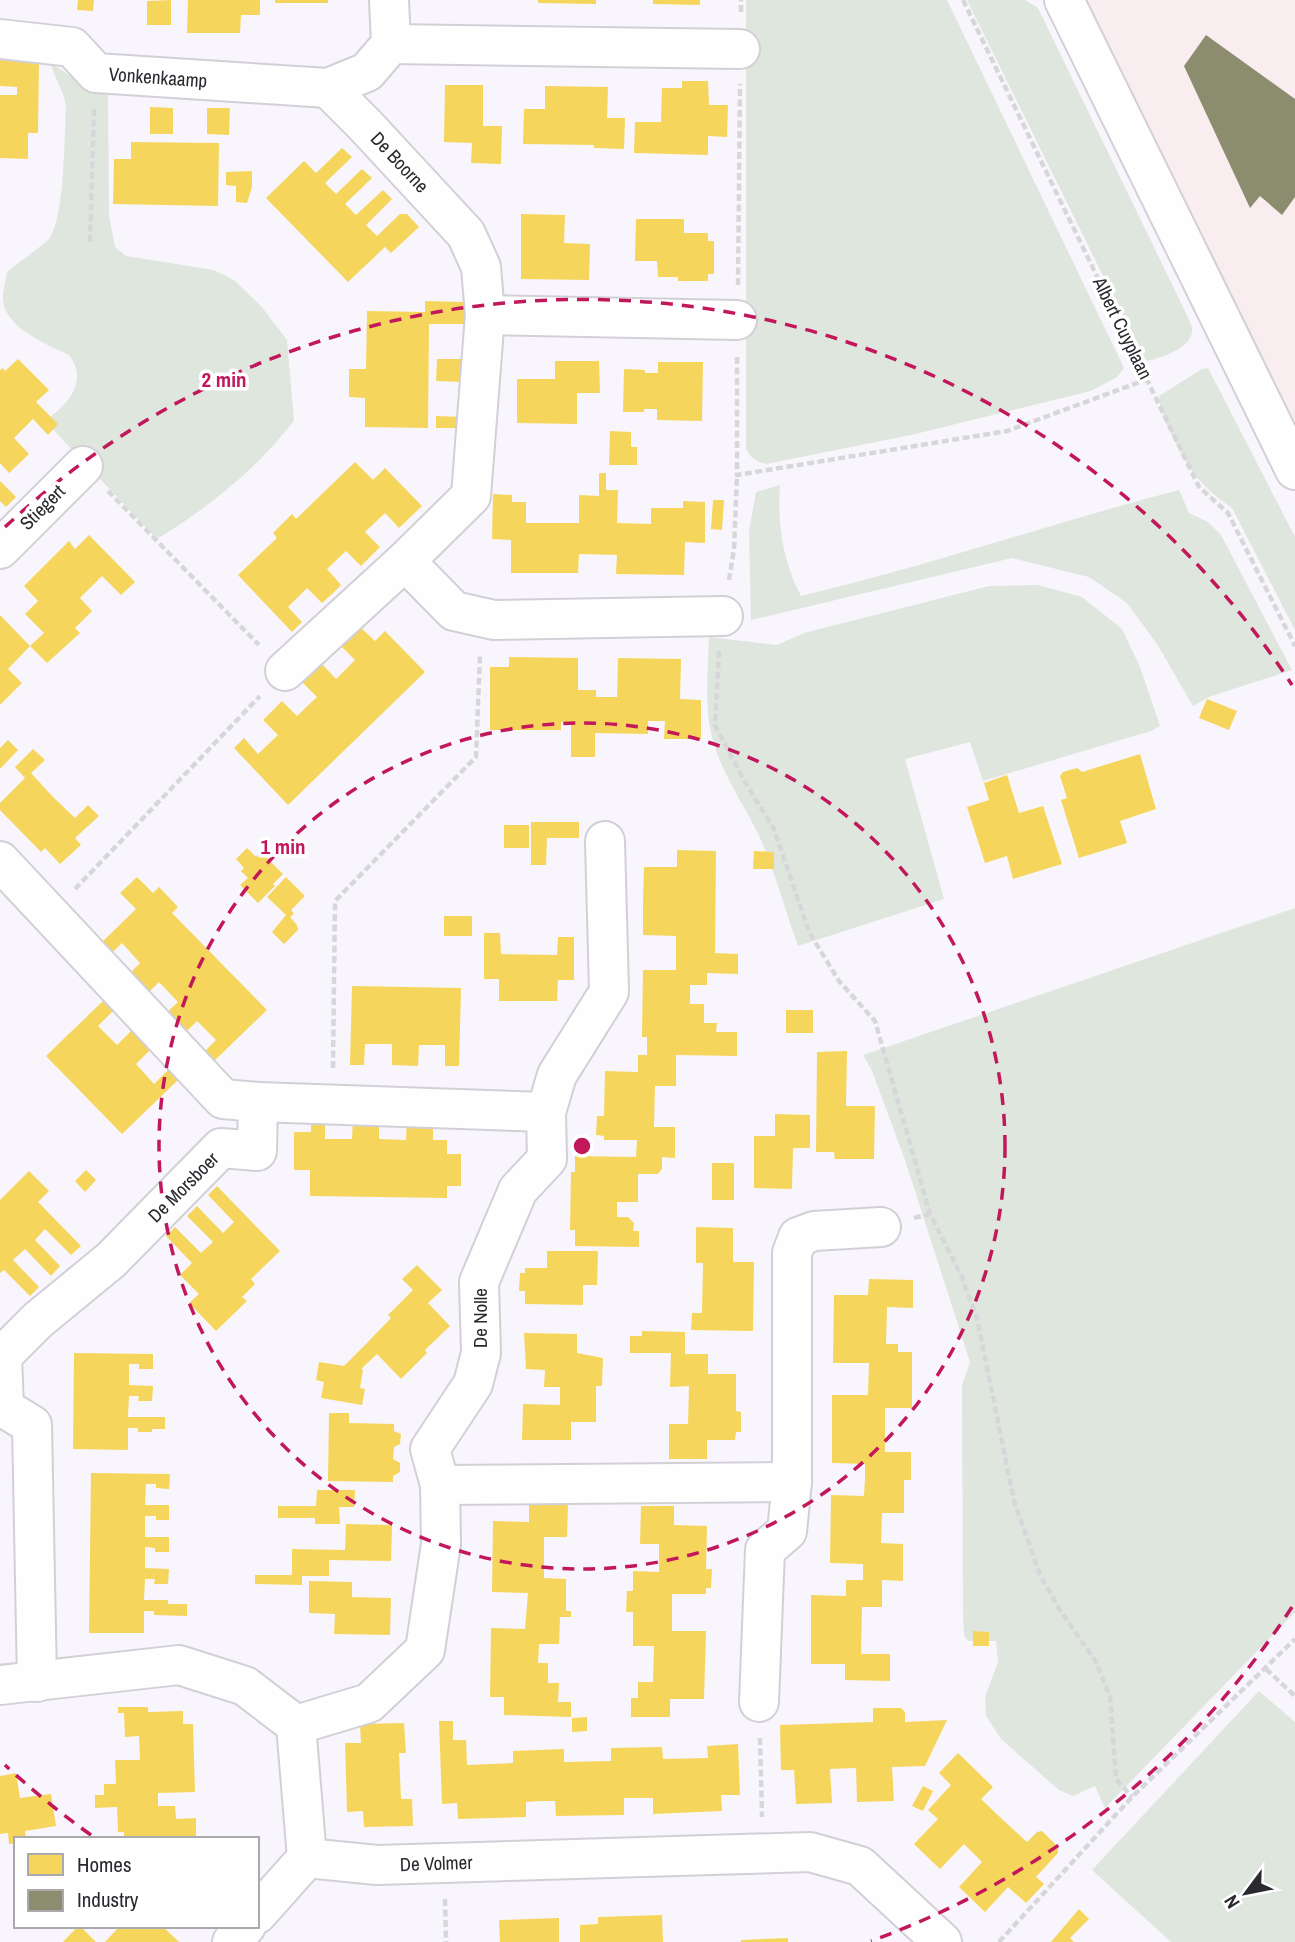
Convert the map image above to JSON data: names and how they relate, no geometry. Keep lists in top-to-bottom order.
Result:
{
  "streets": {
    "street": [
      "Vonkenkaamp",
      "De Boorne",
      "Stiegert",
      "De Morsboer",
      "De Nolle",
      "De Volmer"
    ],
    "path": ["Albert Cuyplaan"]
  },
  "crossings": [
    ["Vonkenkaamp", "De Boorne"]
  ],
  "legend": ["Homes", "Industry"],
  "north": "bottom left",
  "rings": ["2 min", "1 min"]
}
